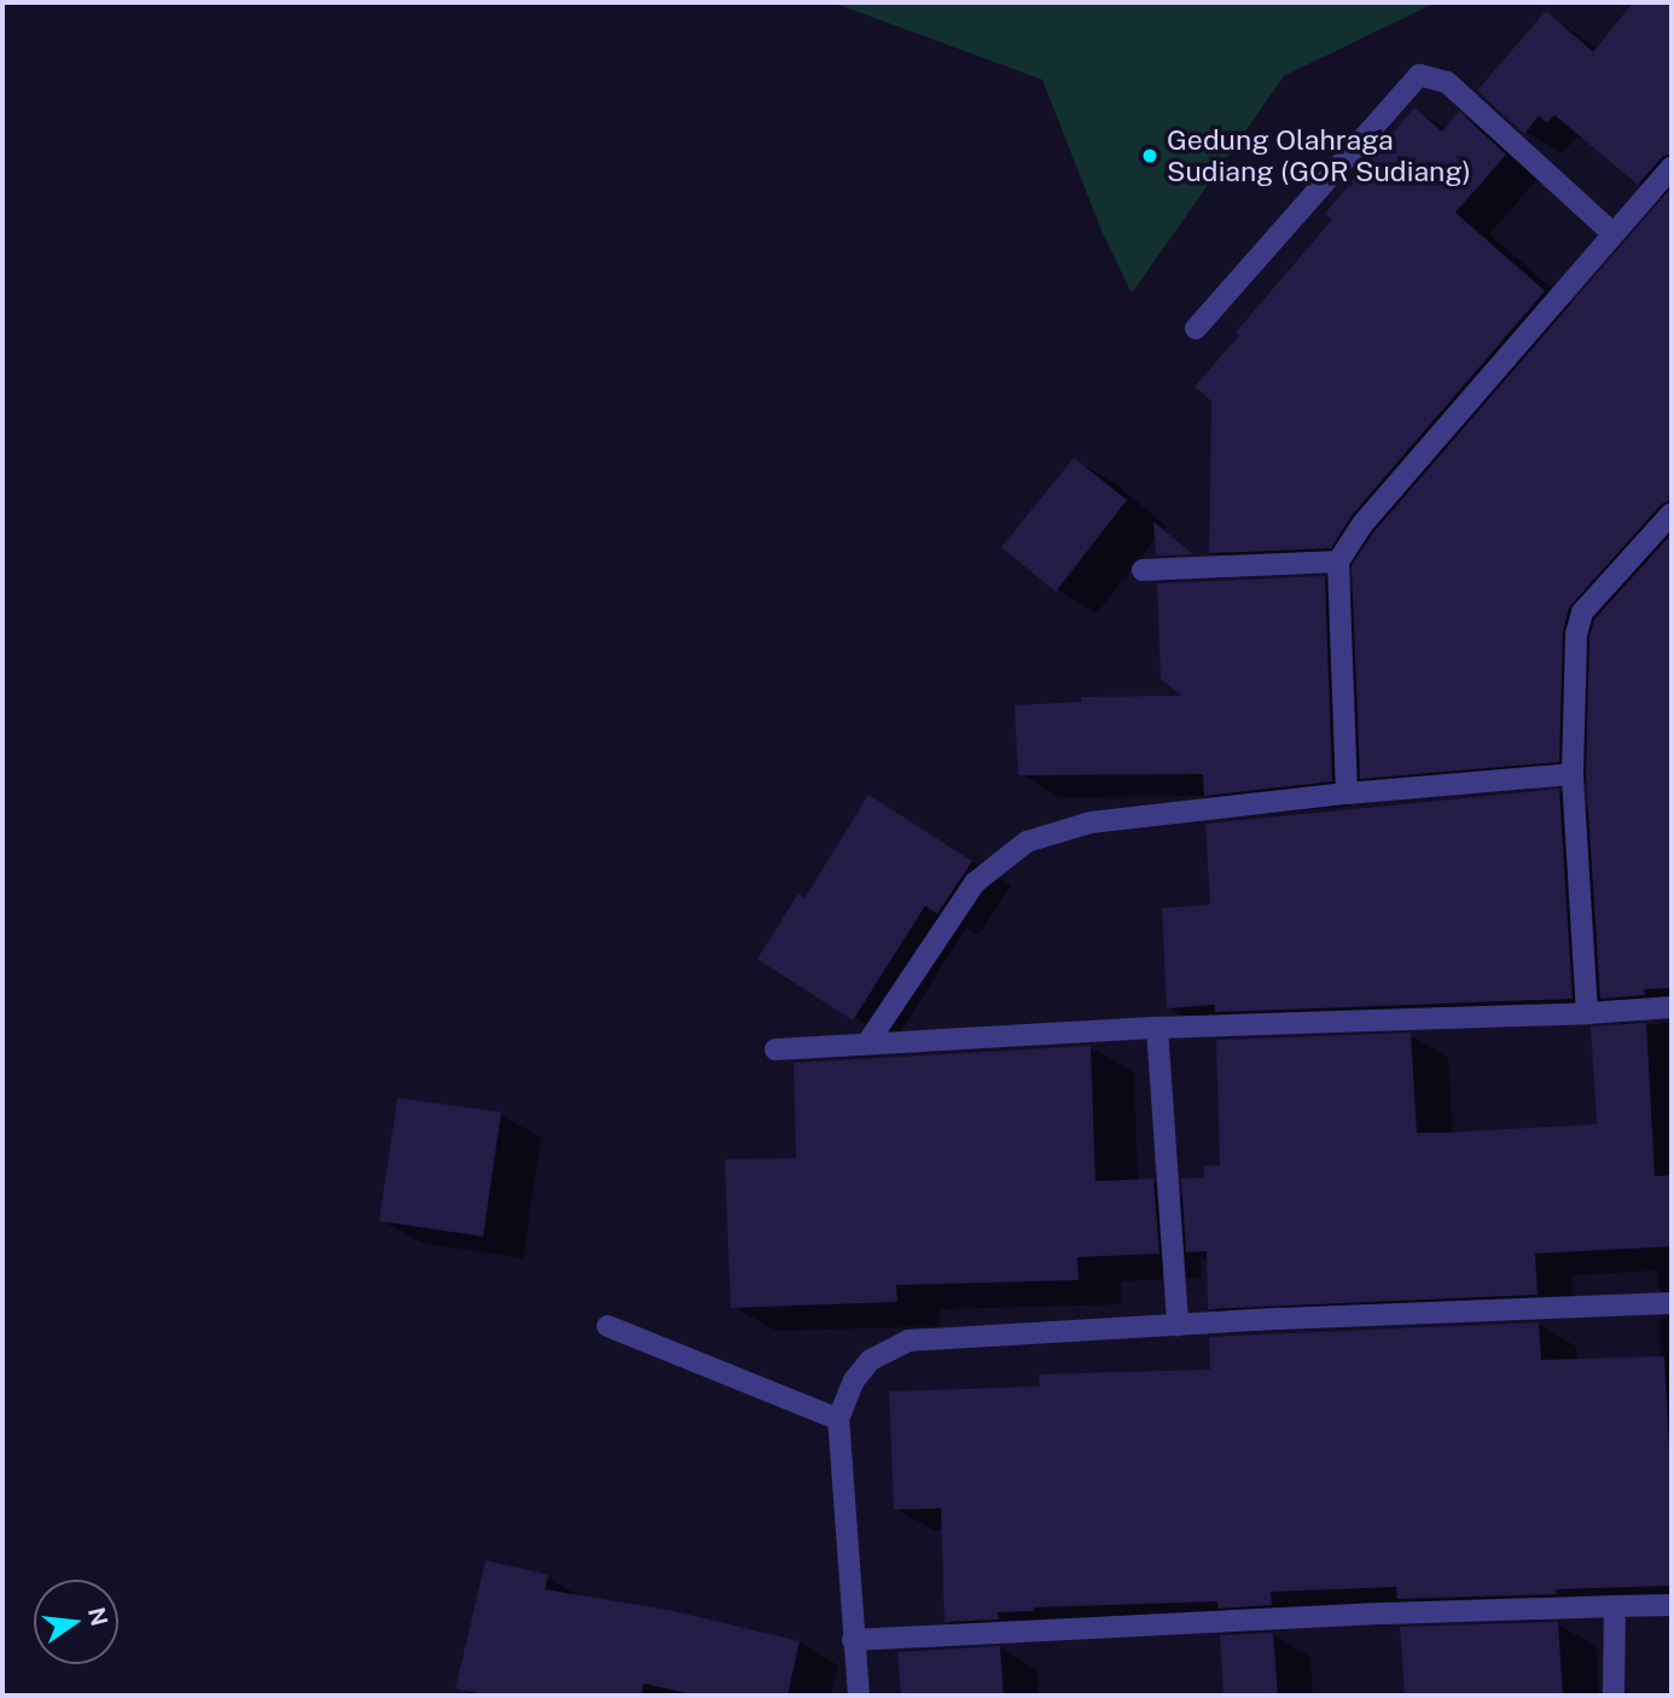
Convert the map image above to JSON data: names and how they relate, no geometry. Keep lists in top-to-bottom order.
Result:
{
  "places": ["Gedung Olahraga Sudiang (GOR Sudiang)"],
  "north": "right"
}
